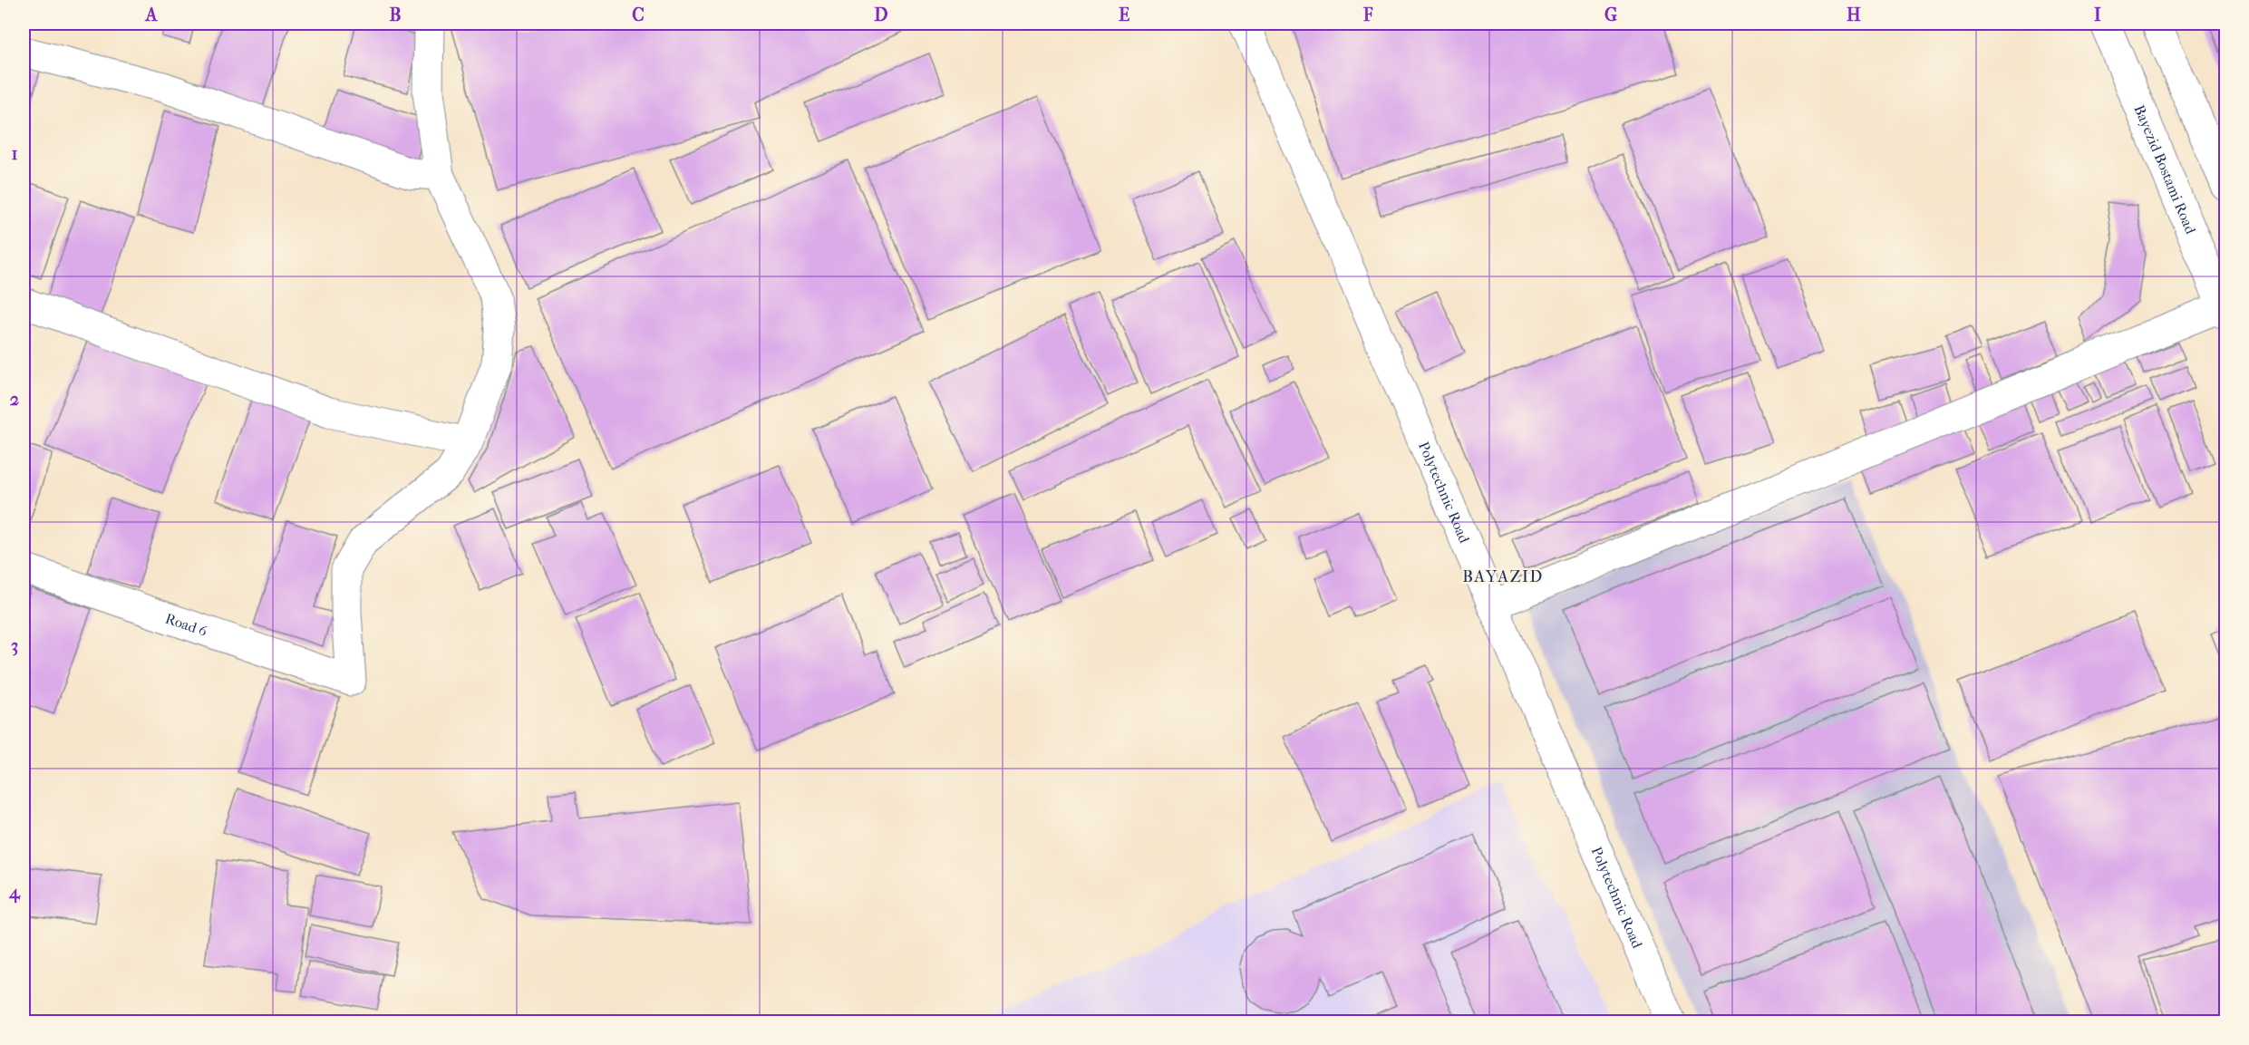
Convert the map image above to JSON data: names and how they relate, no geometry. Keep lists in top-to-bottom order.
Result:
{
  "streets": {
    "street": ["Bayezid Bostami Road", "Polytechnic Road", "Road 6"]
  },
  "districts": ["BAYAZID"],
  "grid": {
    "columns": [
      "A",
      "B",
      "C",
      "D",
      "E",
      "F",
      "G",
      "H",
      "I"
    ],
    "rows": [
      "1",
      "2",
      "3",
      "4"
    ]
  }
}
